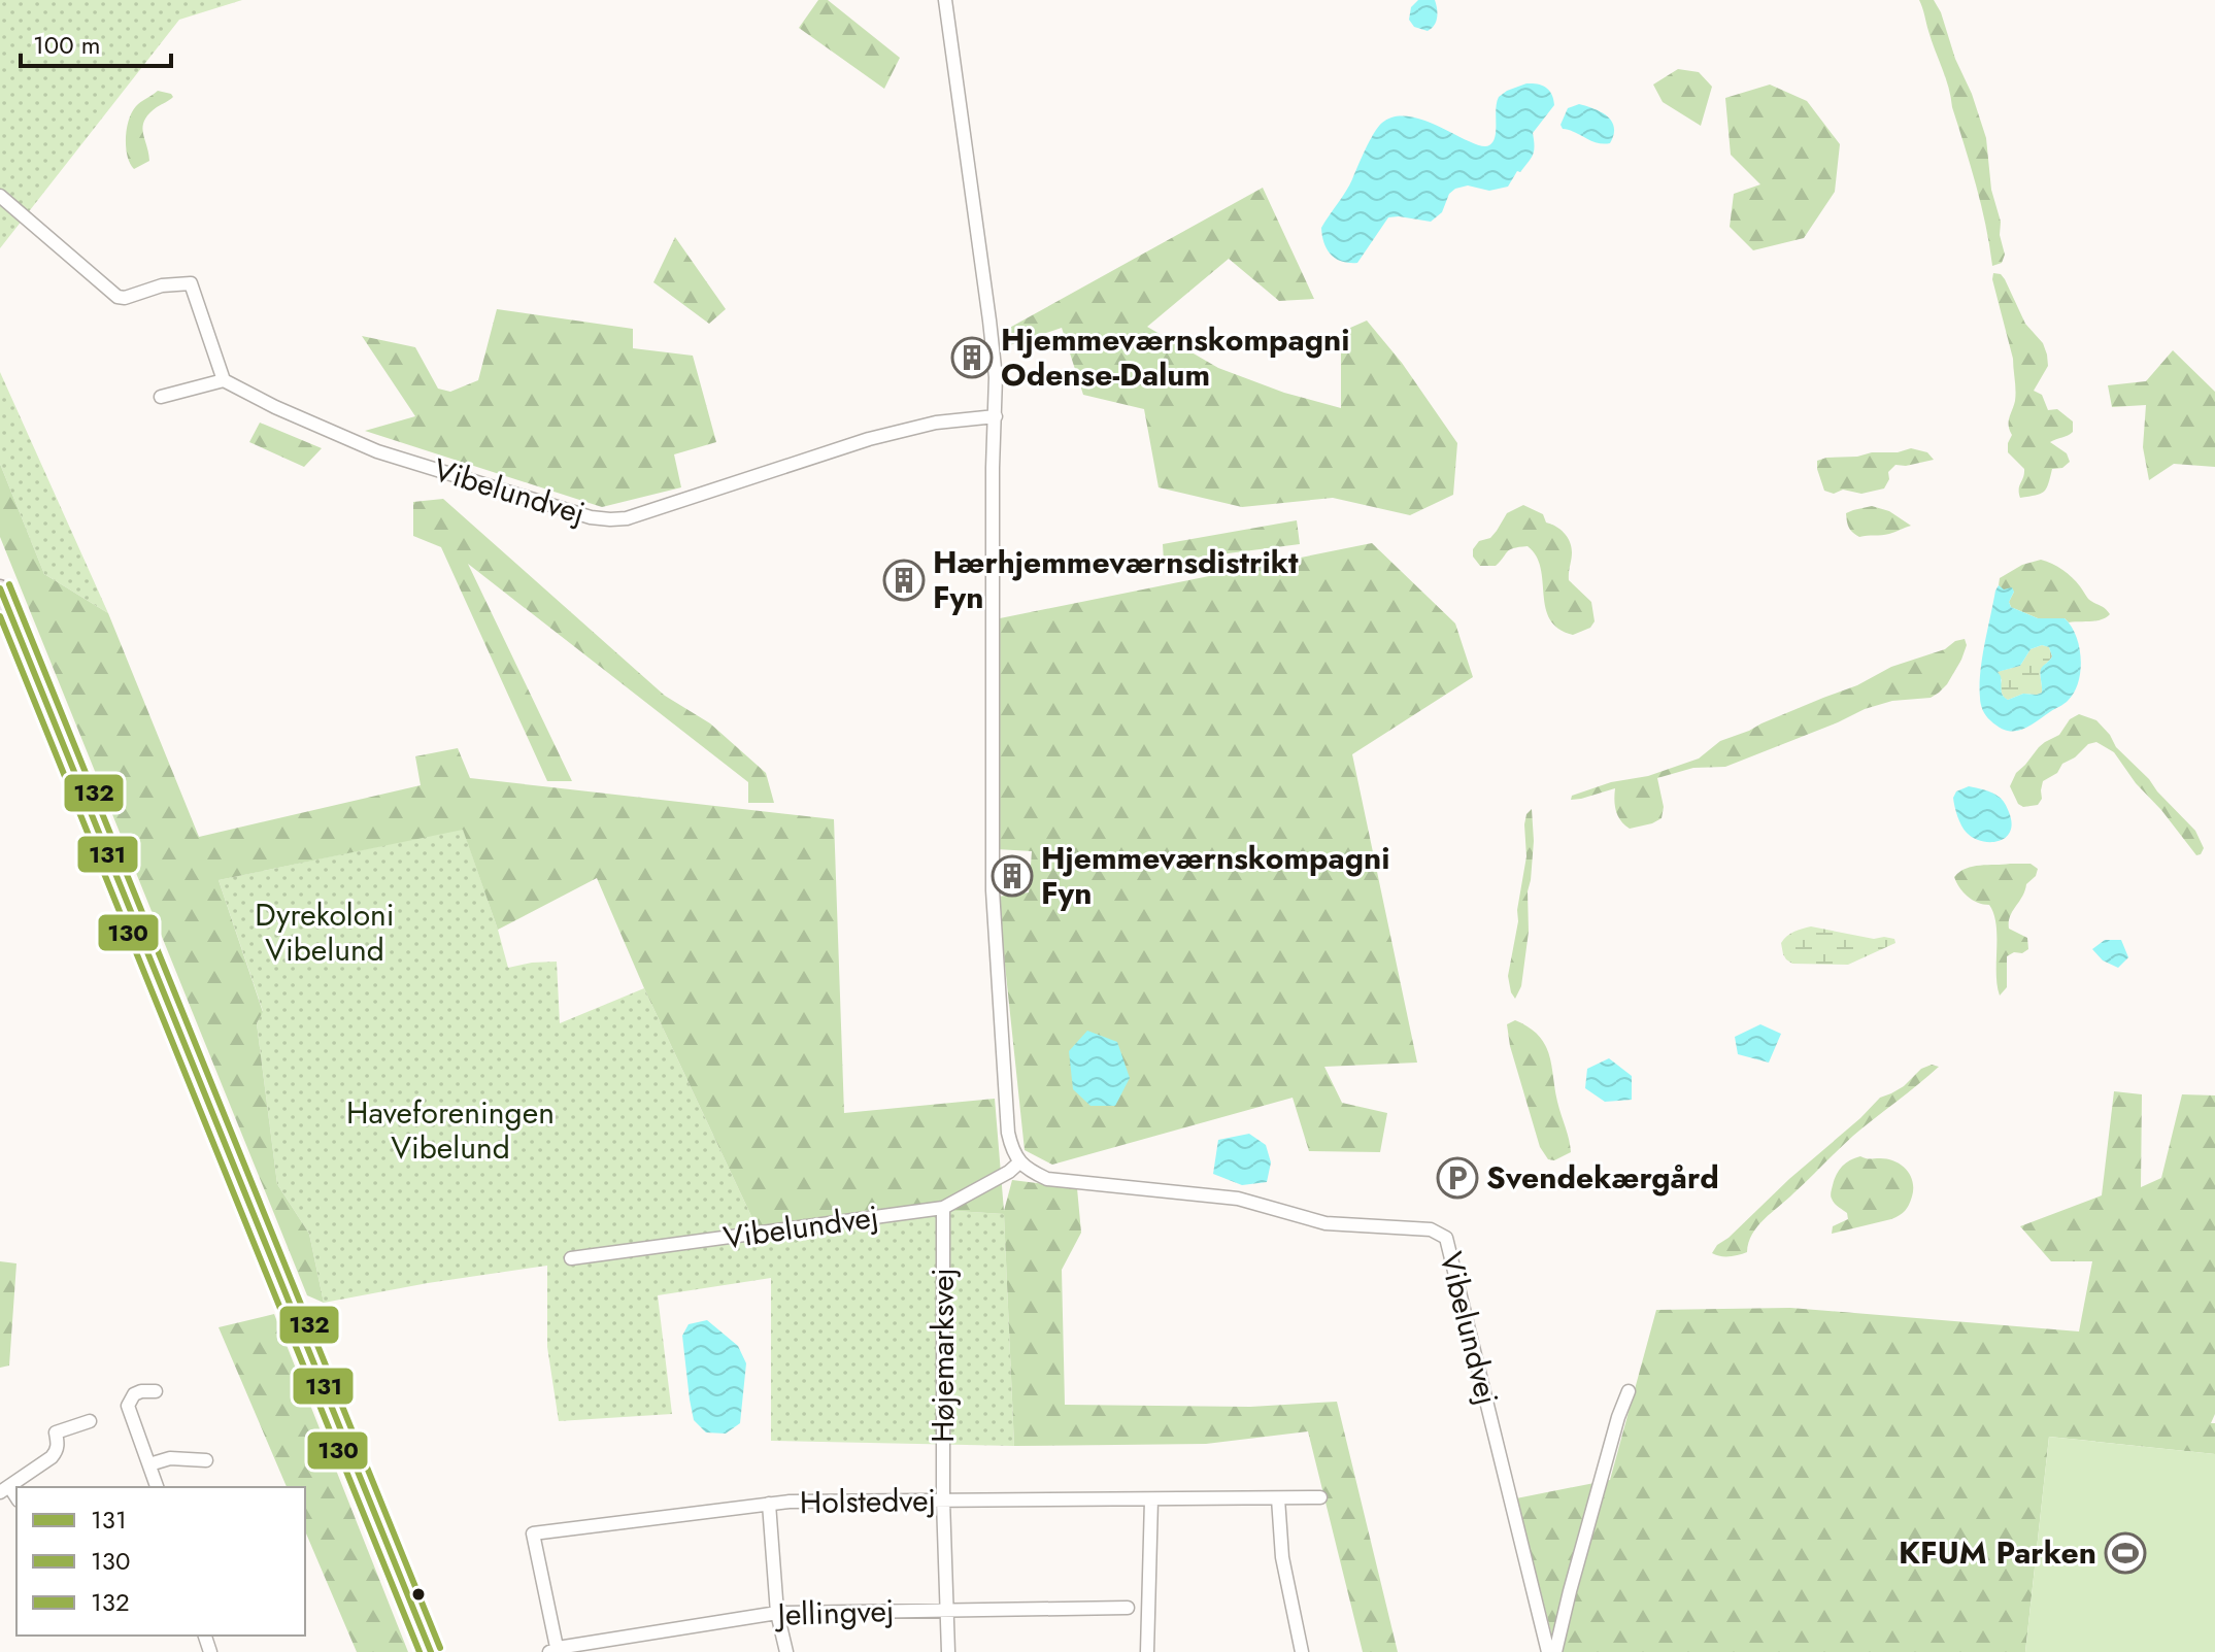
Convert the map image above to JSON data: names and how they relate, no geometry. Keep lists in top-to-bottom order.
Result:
{
  "streets": {
    "street": [
      "Vibelundvej",
      "Højemarksvej",
      "Holstedvej",
      "Jellingvej"
    ]
  },
  "crossings": [
    ["Vibelundvej", "Højemarksvej"],
    ["Højemarksvej", "Holstedvej"],
    ["Højemarksvej", "Jellingvej"],
    ["Holstedvej", "Jellingvej"]
  ],
  "parks": ["Dyrekoloni Vibelund", "Haveforeningen Vibelund"],
  "places": {
    "building": ["Hjemmeværnskompagni Odense-Dalum", "Hærhjemmeværnsdistrikt Fyn", "Hjemmeværnskompagni Fyn"],
    "parking": ["Svendekærgård"],
    "sports": ["KFUM Parken"]
  },
  "lines": ["transit line 132", "transit line 131", "transit line 130"],
  "legend": ["131", "130", "132"],
  "scale_bar": "100 m"
}
